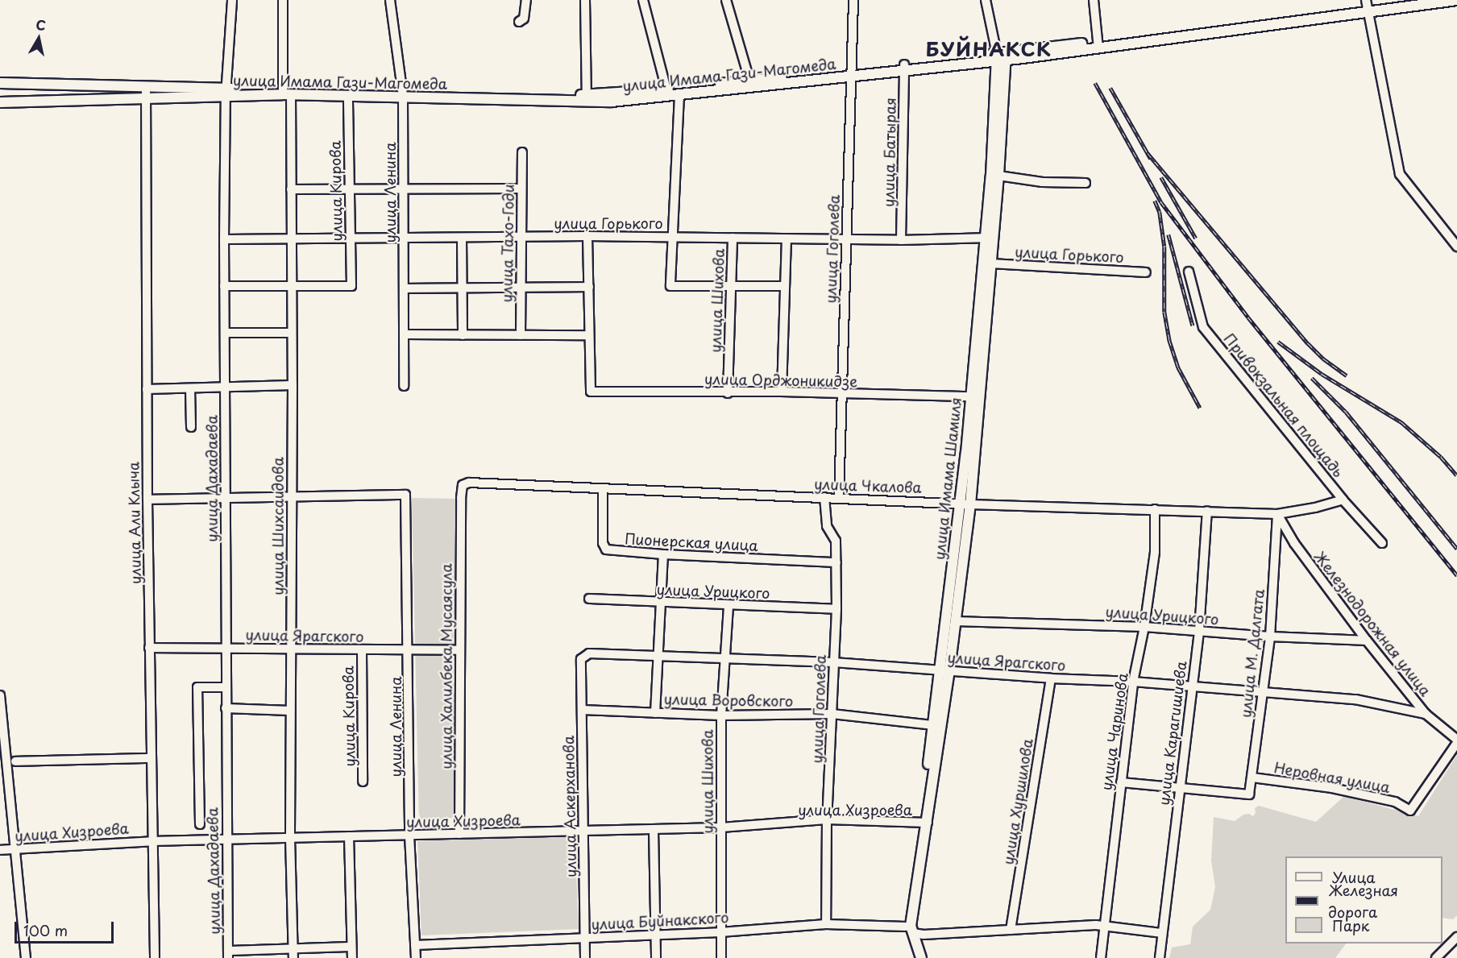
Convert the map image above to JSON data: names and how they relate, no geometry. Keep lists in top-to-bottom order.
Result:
{
  "streets": {
    "main road": ["улица Имама Гази-Магомеда", "улица Имама Шамиля"],
    "street": [
      "улица Батырая",
      "улица Кирова",
      "улица Ленина",
      "улица Горького",
      "улица Тахо-Годи",
      "улица Гоголева",
      "улица Шихова",
      "улица Орджоникидзе",
      "Привокзальная площадь",
      "улица Дахадаева",
      "улица Чкалова",
      "улица Али Клыча",
      "улица Шихсаидова",
      "Пионерская улица",
      "улица Урицкого",
      "Железнодорожная улица",
      "улица Ярагского",
      "улица М. Далгата",
      "улица Халилбека Мусаясула",
      "улица Воровского",
      "улица Чаринова",
      "улица Карагишиева",
      "Неровная улица",
      "улица Хуршилова",
      "улица Аскерханова",
      "улица Хизроева",
      "улица Буйнакского"
    ]
  },
  "crossings": [
    ["улица Имама Гази-Магомеда", "улица Кирова"],
    ["улица Имама Гази-Магомеда", "улица Ленина"],
    ["улица Имама Гази-Магомеда", "улица Дахадаева"],
    ["улица Имама Гази-Магомеда", "улица Али Клыча"],
    ["улица Имама Гази-Магомеда", "улица Шихсаидова"],
    ["улица Батырая", "улица Горького"],
    ["улица Кирова", "улица Горького"],
    ["улица Кирова", "улица Шихсаидова"],
    ["улица Кирова", "улица Ярагского"],
    ["улица Ленина", "улица Горького"],
    ["улица Ленина", "улица Шихсаидова"],
    ["улица Ленина", "улица Ярагского"],
    ["улица Ленина", "улица Хизроева"],
    ["улица Ленина", "улица Буйнакского"],
    ["улица Горького", "улица Тахо-Годи"],
    ["улица Горького", "улица Гоголева"],
    ["улица Горького", "улица Шихова"],
    ["улица Горького", "улица Дахадаева"],
    ["улица Горького", "улица Имама Шамиля"],
    ["улица Горького", "улица Шихсаидова"],
    ["улица Гоголева", "улица Орджоникидзе"],
    ["улица Гоголева", "улица Чкалова"],
    ["улица Гоголева", "Пионерская улица"],
    ["улица Гоголева", "улица Урицкого"],
    ["улица Гоголева", "улица Ярагского"],
    ["улица Гоголева", "улица Воровского"],
    ["улица Гоголева", "улица Хизроева"],
    ["улица Гоголева", "улица Буйнакского"],
    ["улица Шихова", "улица Орджоникидзе"],
    ["улица Шихова", "улица Урицкого"],
    ["улица Шихова", "улица Ярагского"],
    ["улица Шихова", "улица Воровского"],
    ["улица Шихова", "улица Хизроева"],
    ["улица Шихова", "улица Буйнакского"],
    ["улица Орджоникидзе", "улица Имама Шамиля"],
    ["Привокзальная площадь", "улица Чкалова"],
    ["улица Дахадаева", "улица Ярагского"],
    ["улица Дахадаева", "улица Хизроева"],
    ["улица Имама Шамиля", "улица Чкалова"],
    ["улица Имама Шамиля", "улица Урицкого"],
    ["улица Имама Шамиля", "улица Ярагского"],
    ["улица Имама Шамиля", "улица Воровского"],
    ["улица Имама Шамиля", "улица Хизроева"],
    ["улица Имама Шамиля", "улица Буйнакского"],
    ["улица Чкалова", "Пионерская улица"],
    ["улица Чкалова", "Железнодорожная улица"],
    ["улица Чкалова", "улица М. Далгата"],
    ["улица Чкалова", "улица Халилбека Мусаясула"],
    ["улица Чкалова", "улица Чаринова"],
    ["улица Чкалова", "улица Карагишиева"],
    ["улица Али Клыча", "улица Ярагского"],
    ["улица Али Клыча", "улица Хизроева"],
    ["улица Шихсаидова", "улица Ярагского"],
    ["улица Шихсаидова", "улица Хизроева"],
    ["улица Урицкого", "Железнодорожная улица"],
    ["улица Урицкого", "улица М. Далгата"],
    ["улица Урицкого", "улица Чаринова"],
    ["улица Урицкого", "улица Карагишиева"],
    ["Железнодорожная улица", "улица Ярагского"],
    ["Железнодорожная улица", "улица М. Далгата"],
    ["Железнодорожная улица", "Неровная улица"],
    ["улица Ярагского", "улица М. Далгата"],
    ["улица Ярагского", "улица Халилбека Мусаясула"],
    ["улица Ярагского", "улица Чаринова"],
    ["улица Ярагского", "улица Карагишиева"],
    ["улица Ярагского", "улица Хуршилова"],
    ["улица Ярагского", "улица Аскерханова"],
    ["улица М. Далгата", "улица Карагишиева"],
    ["улица М. Далгата", "Неровная улица"],
    ["улица Халилбека Мусаясула", "улица Хизроева"],
    ["улица Воровского", "улица Аскерханова"],
    ["улица Чаринова", "улица Буйнакского"],
    ["улица Карагишиева", "улица Буйнакского"],
    ["улица Хуршилова", "улица Буйнакского"],
    ["улица Аскерханова", "улица Хизроева"],
    ["улица Аскерханова", "улица Буйнакского"]
  ],
  "districts": ["БУЙНАКСК"],
  "legend": ["Улица", "Железная дорога", "Парк"],
  "scale_bar": "100 m",
  "north": "top"
}
